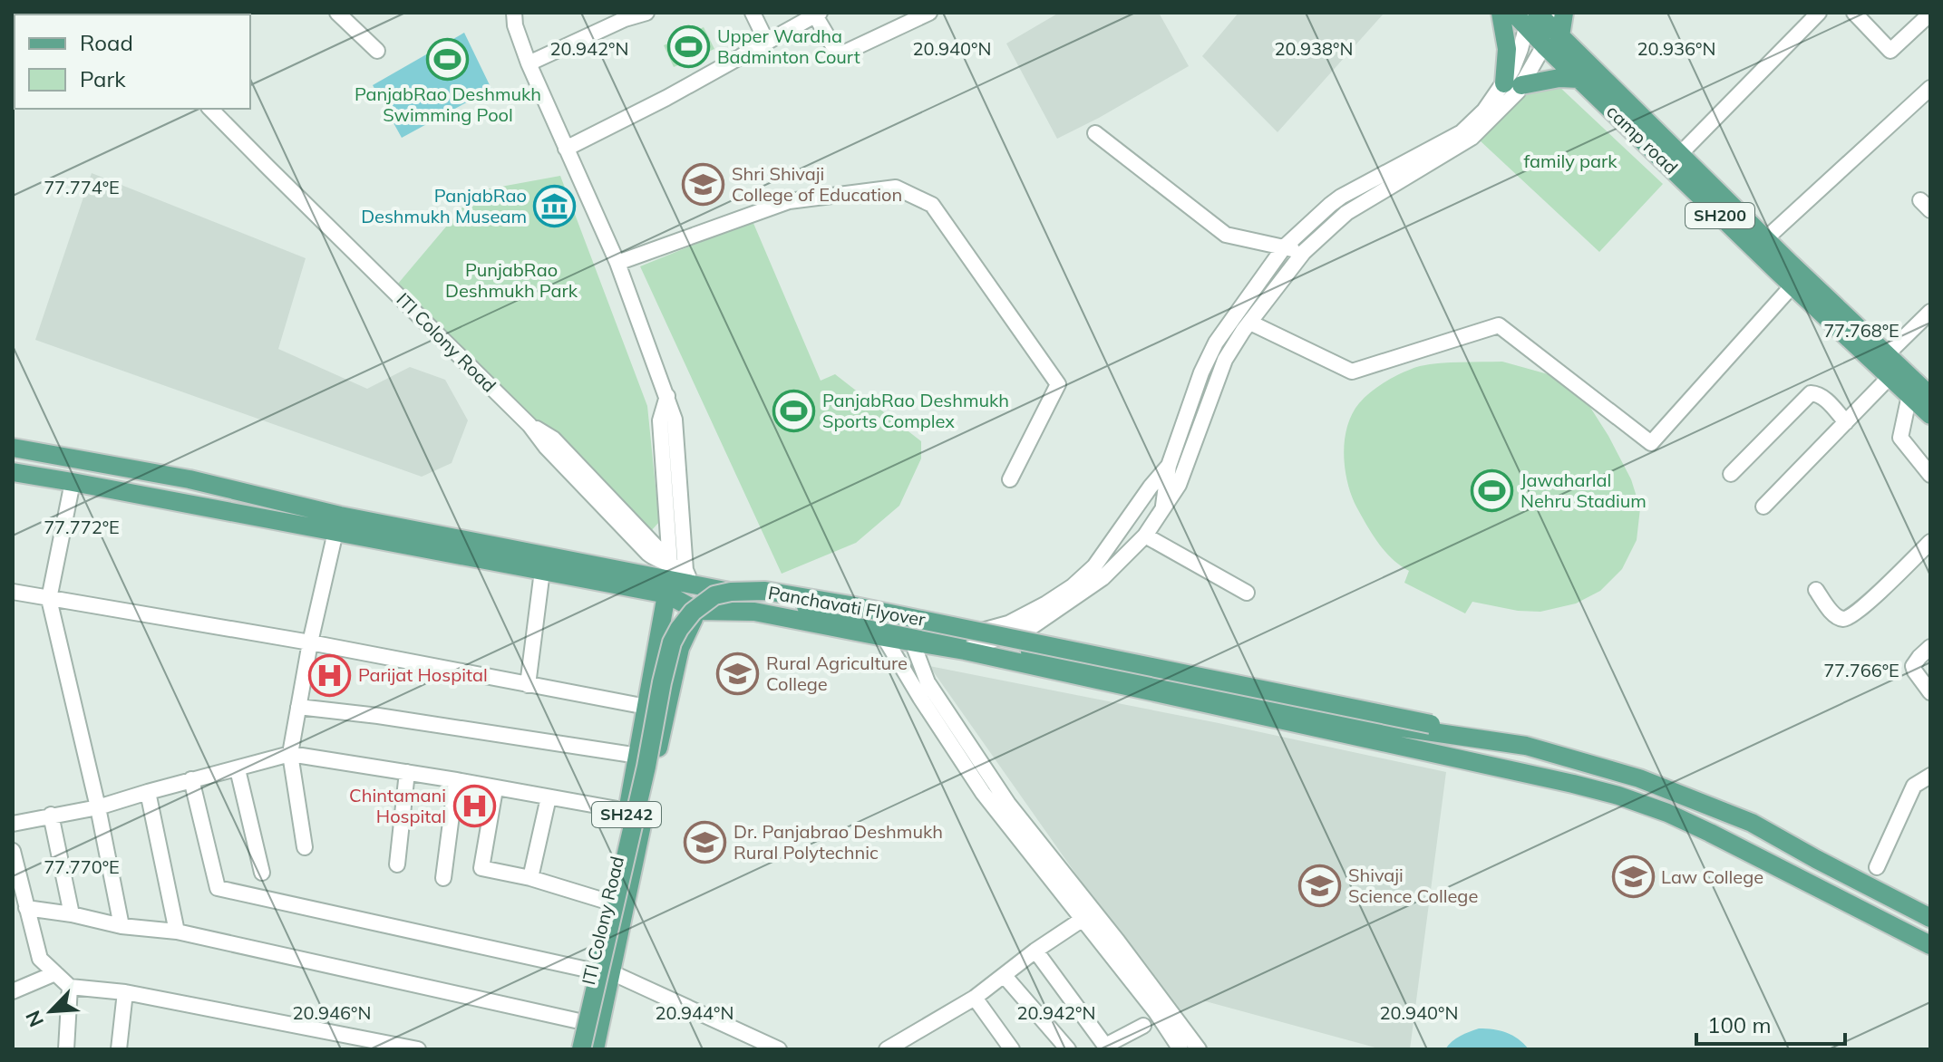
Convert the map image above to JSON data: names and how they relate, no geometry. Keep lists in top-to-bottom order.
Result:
{
  "streets": {
    "main road": [
      "camp road",
      "SH200",
      "ITI Colony Road",
      "Panchavati Flyover",
      "SH242"
    ]
  },
  "parks": ["family park", "PunjabRao Deshmukh Park"],
  "places": {
    "sports": [
      "Upper Wardha Badminton Court",
      "PanjabRao Deshmukh Swimming Pool",
      "PanjabRao Deshmukh Sports Complex",
      "Jawaharlal Nehru Stadium"
    ],
    "school or university": [
      "Shri Shivaji College of Education",
      "Rural Agriculture College",
      "Dr. Panjabrao Deshmukh Rural Polytechnic",
      "Law College",
      "Shivaji Science College"
    ],
    "museum": ["PanjabRao Deshmukh Museam"],
    "hospital": ["Parijat Hospital", "Chintamani Hospital"]
  },
  "legend": ["Road", "Park"],
  "scale_bar": "100 m",
  "north": "bottom left",
  "coordinates": [
    "20.940°N",
    "20.942°N",
    "20.938°N",
    "20.936°N",
    "77.774°E",
    "77.768°E",
    "77.772°E",
    "77.766°E",
    "77.770°E",
    "20.946°N",
    "20.944°N"
  ]
}
